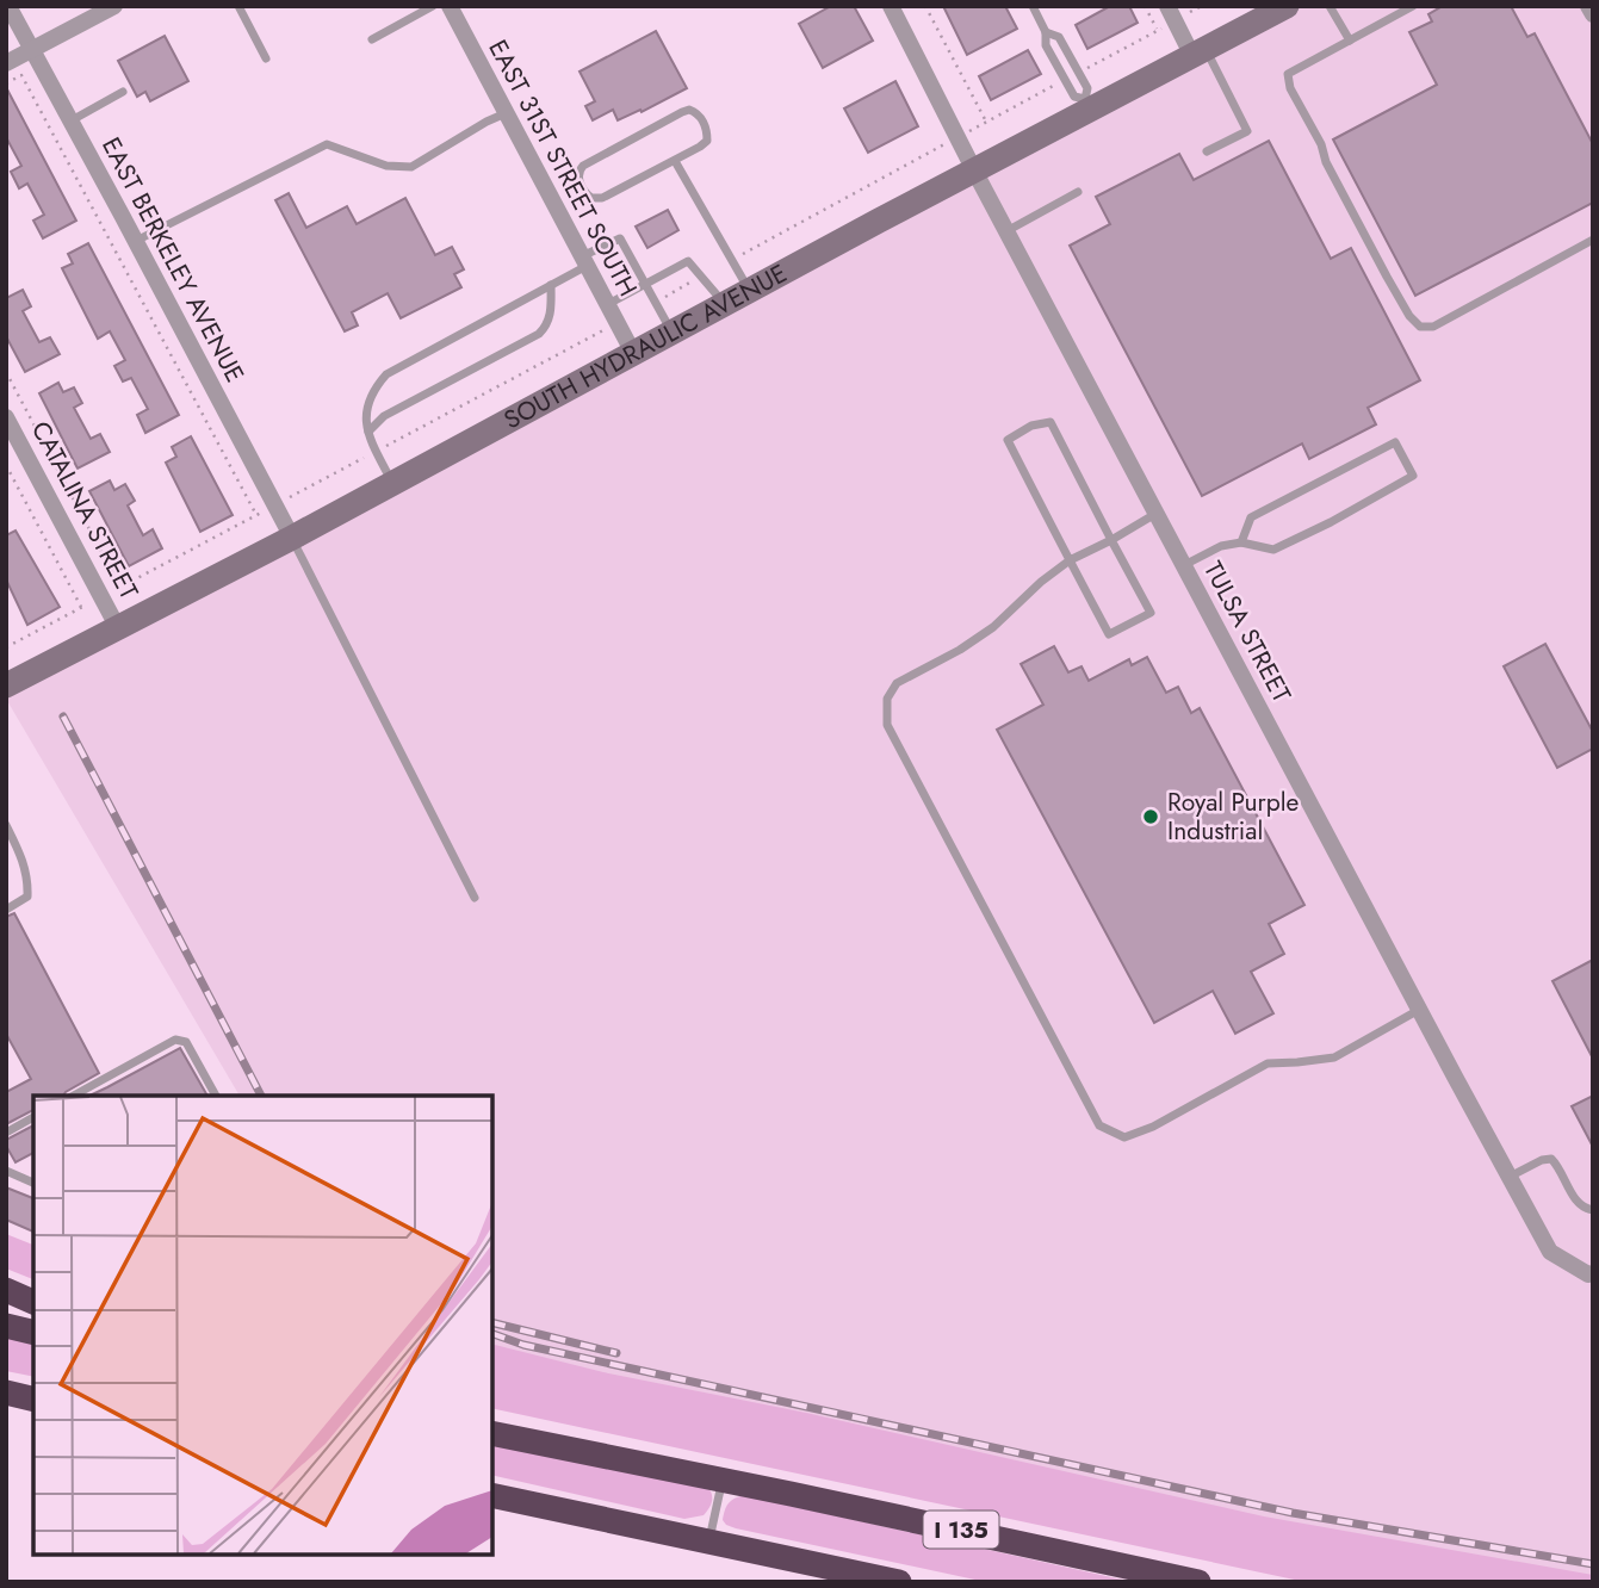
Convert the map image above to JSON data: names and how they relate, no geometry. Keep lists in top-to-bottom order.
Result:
{
  "streets": {
    "highway": ["I 135"],
    "street": [
      "EAST 31ST STREET SOUTH",
      "EAST BERKELEY AVENUE",
      "SOUTH HYDRAULIC AVENUE",
      "CATALINA STREET",
      "TULSA STREET"
    ]
  },
  "crossings": [
    ["EAST 31ST STREET SOUTH", "SOUTH HYDRAULIC AVENUE"],
    ["EAST BERKELEY AVENUE", "SOUTH HYDRAULIC AVENUE"],
    ["SOUTH HYDRAULIC AVENUE", "CATALINA STREET"],
    ["SOUTH HYDRAULIC AVENUE", "TULSA STREET"]
  ],
  "places": ["Royal Purple Industrial"]
}
